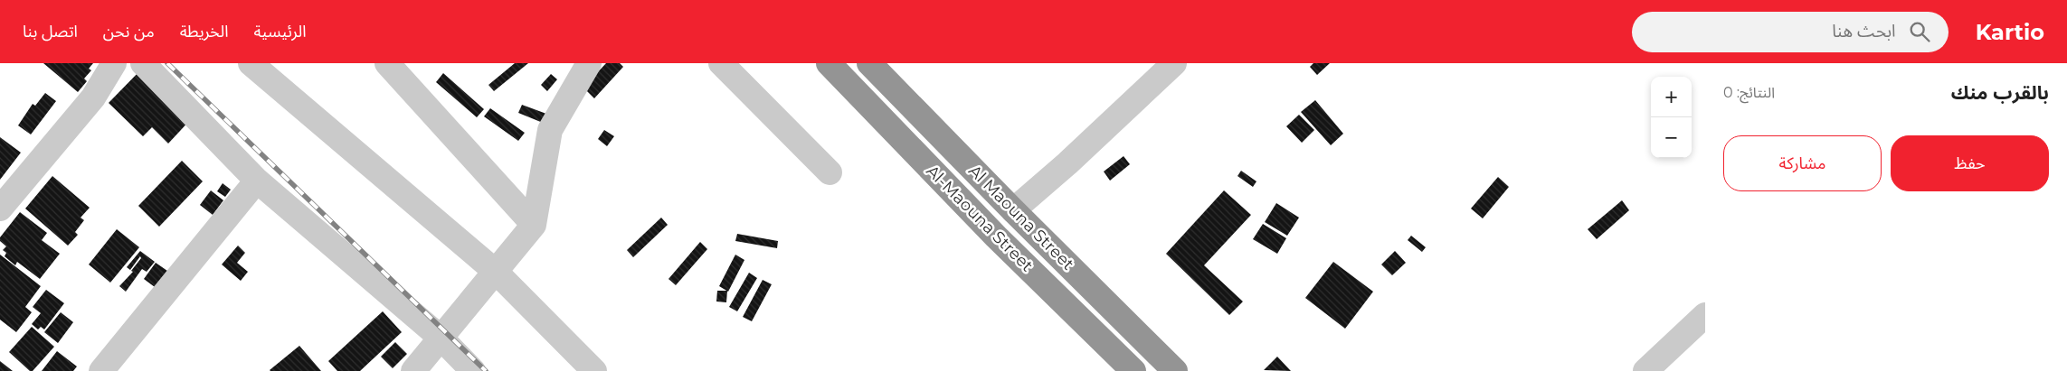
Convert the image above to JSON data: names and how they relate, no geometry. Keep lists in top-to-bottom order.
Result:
{
  "streets": {
    "highway": ["Al Maouna Street", "Al-Maouna Street"]
  },
  "page": {
    "header": "Kartio",
    "search": "ابحث هنا",
    "nav": [
      "الرئيسية",
      "الخريطة",
      "من نحن",
      "اتصل بنا"
    ],
    "heading": ["بالقرب منك", "النتائج: 0"],
    "map_buttons": ["+", "−"],
    "buttons": ["حفظ", "مشاركة"]
  }
}
